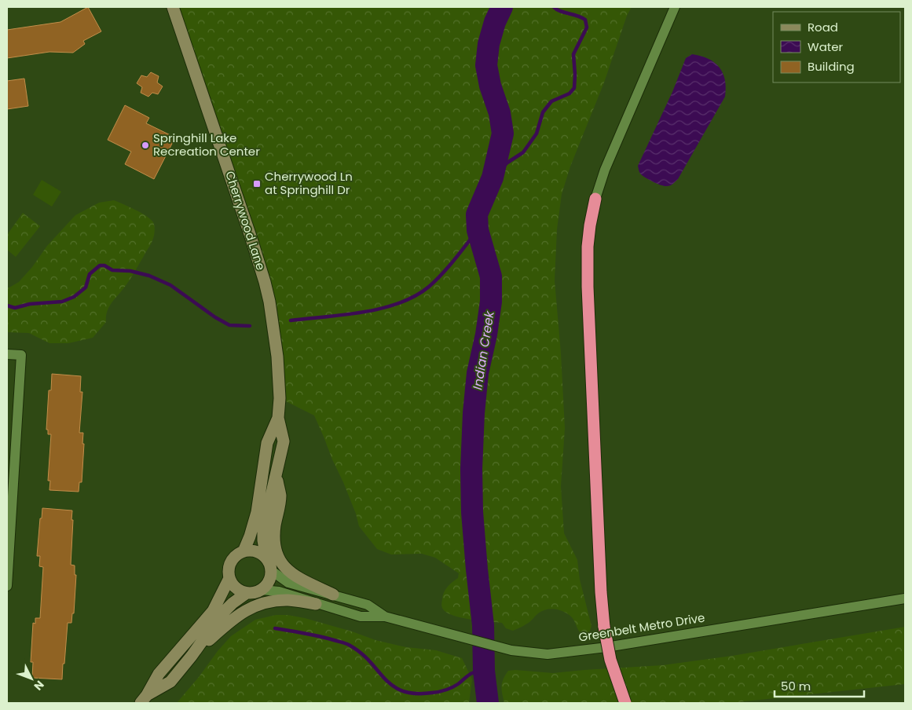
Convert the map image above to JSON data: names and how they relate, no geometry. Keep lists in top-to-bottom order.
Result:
{
  "streets": {
    "street": ["Cherrywood Lane", "Greenbelt Metro Drive"]
  },
  "crossings": [
    ["Cherrywood Lane", "Greenbelt Metro Drive"]
  ],
  "water": ["Indian Creek"],
  "places": {
    "other": ["Springhill Lake Recreation Center"],
    "transit": ["Cherrywood Ln at Springhill Dr"]
  },
  "legend": ["Road", "Water", "Building"],
  "scale_bar": "50 m",
  "north": "bottom right"
}
